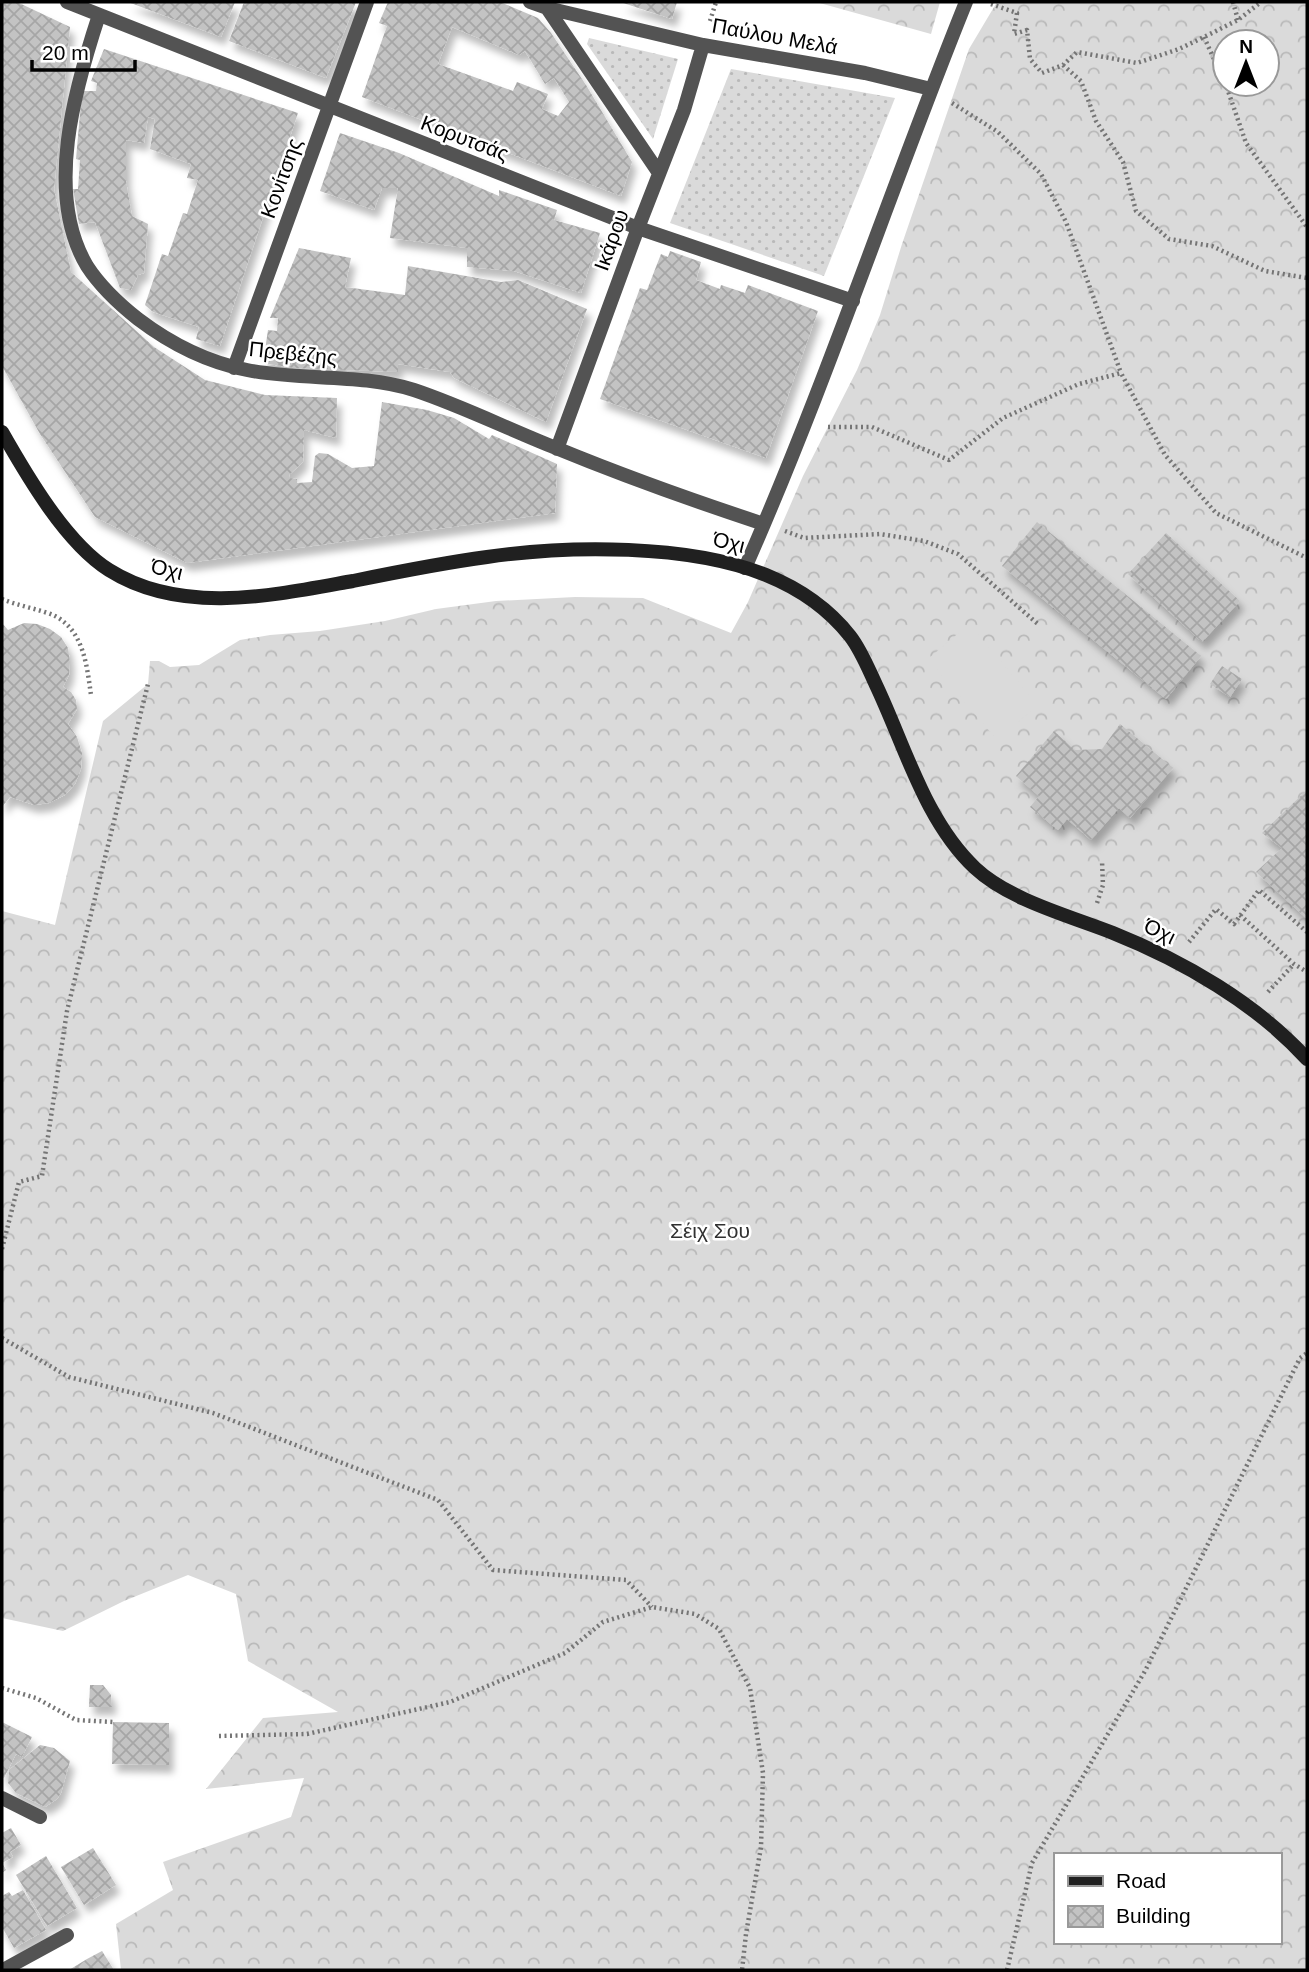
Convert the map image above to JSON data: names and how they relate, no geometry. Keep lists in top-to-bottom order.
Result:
{
  "streets": {
    "main road": ["Όχι"],
    "street": [
      "Παύλου Μελά",
      "Κορυτσάς",
      "Κονίτσης",
      "Ικάρου",
      "Πρεβέζης"
    ]
  },
  "crossings": [
    ["Παύλου Μελά", "Ικάρου"],
    ["Κορυτσάς", "Κονίτσης"],
    ["Κορυτσάς", "Ικάρου"],
    ["Κορυτσάς", "Πρεβέζης"],
    ["Κονίτσης", "Πρεβέζης"],
    ["Ικάρου", "Πρεβέζης"]
  ],
  "parks": ["Σέιχ Σου"],
  "legend": ["Road", "Building"],
  "scale_bar": "20 m",
  "north": "top"
}
